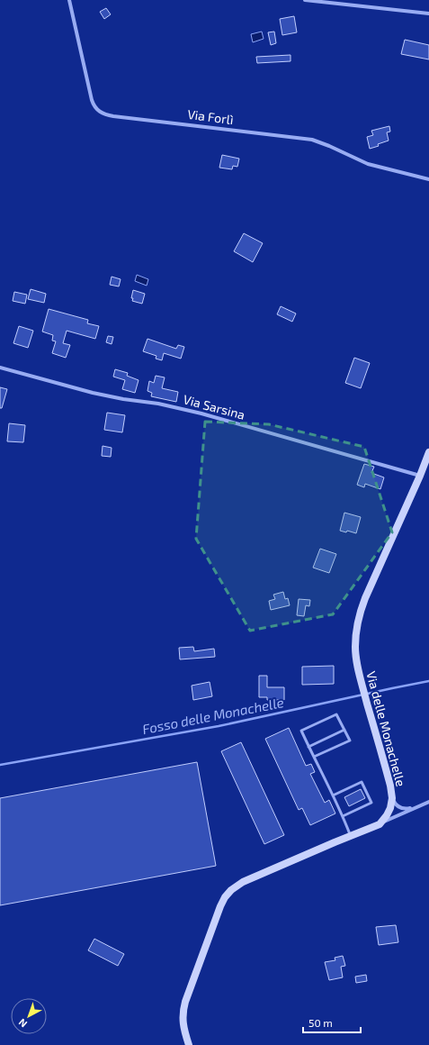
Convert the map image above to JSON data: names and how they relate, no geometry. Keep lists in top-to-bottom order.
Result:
{
  "streets": {
    "street": ["Via Forlì", "Via Sarsina", "Via delle Monachelle"]
  },
  "crossings": [
    ["Via Sarsina", "Via delle Monachelle"]
  ],
  "water": ["Fosso delle Monachelle"],
  "scale_bar": "50 m",
  "north": "bottom left"
}
